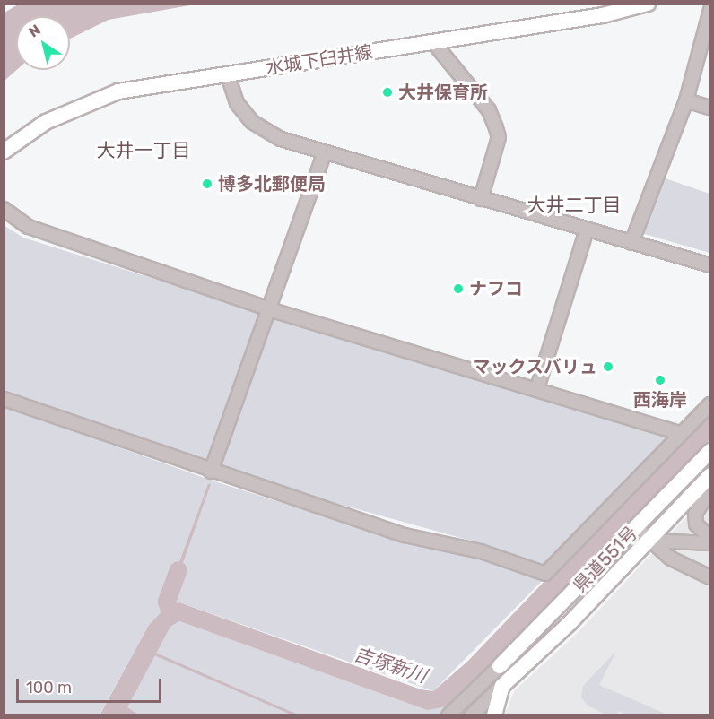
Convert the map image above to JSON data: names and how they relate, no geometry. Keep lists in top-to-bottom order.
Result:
{
  "streets": {
    "main road": ["水城下臼井線", "県道551号"]
  },
  "districts": ["大井一丁目", "大井二丁目"],
  "water": ["吉塚新川"],
  "places": [
    "大井保育所",
    "博多北郵便局",
    "ナフコ",
    "マックスバリュ",
    "西海岸"
  ],
  "scale_bar": "100 m",
  "north": "top left"
}
